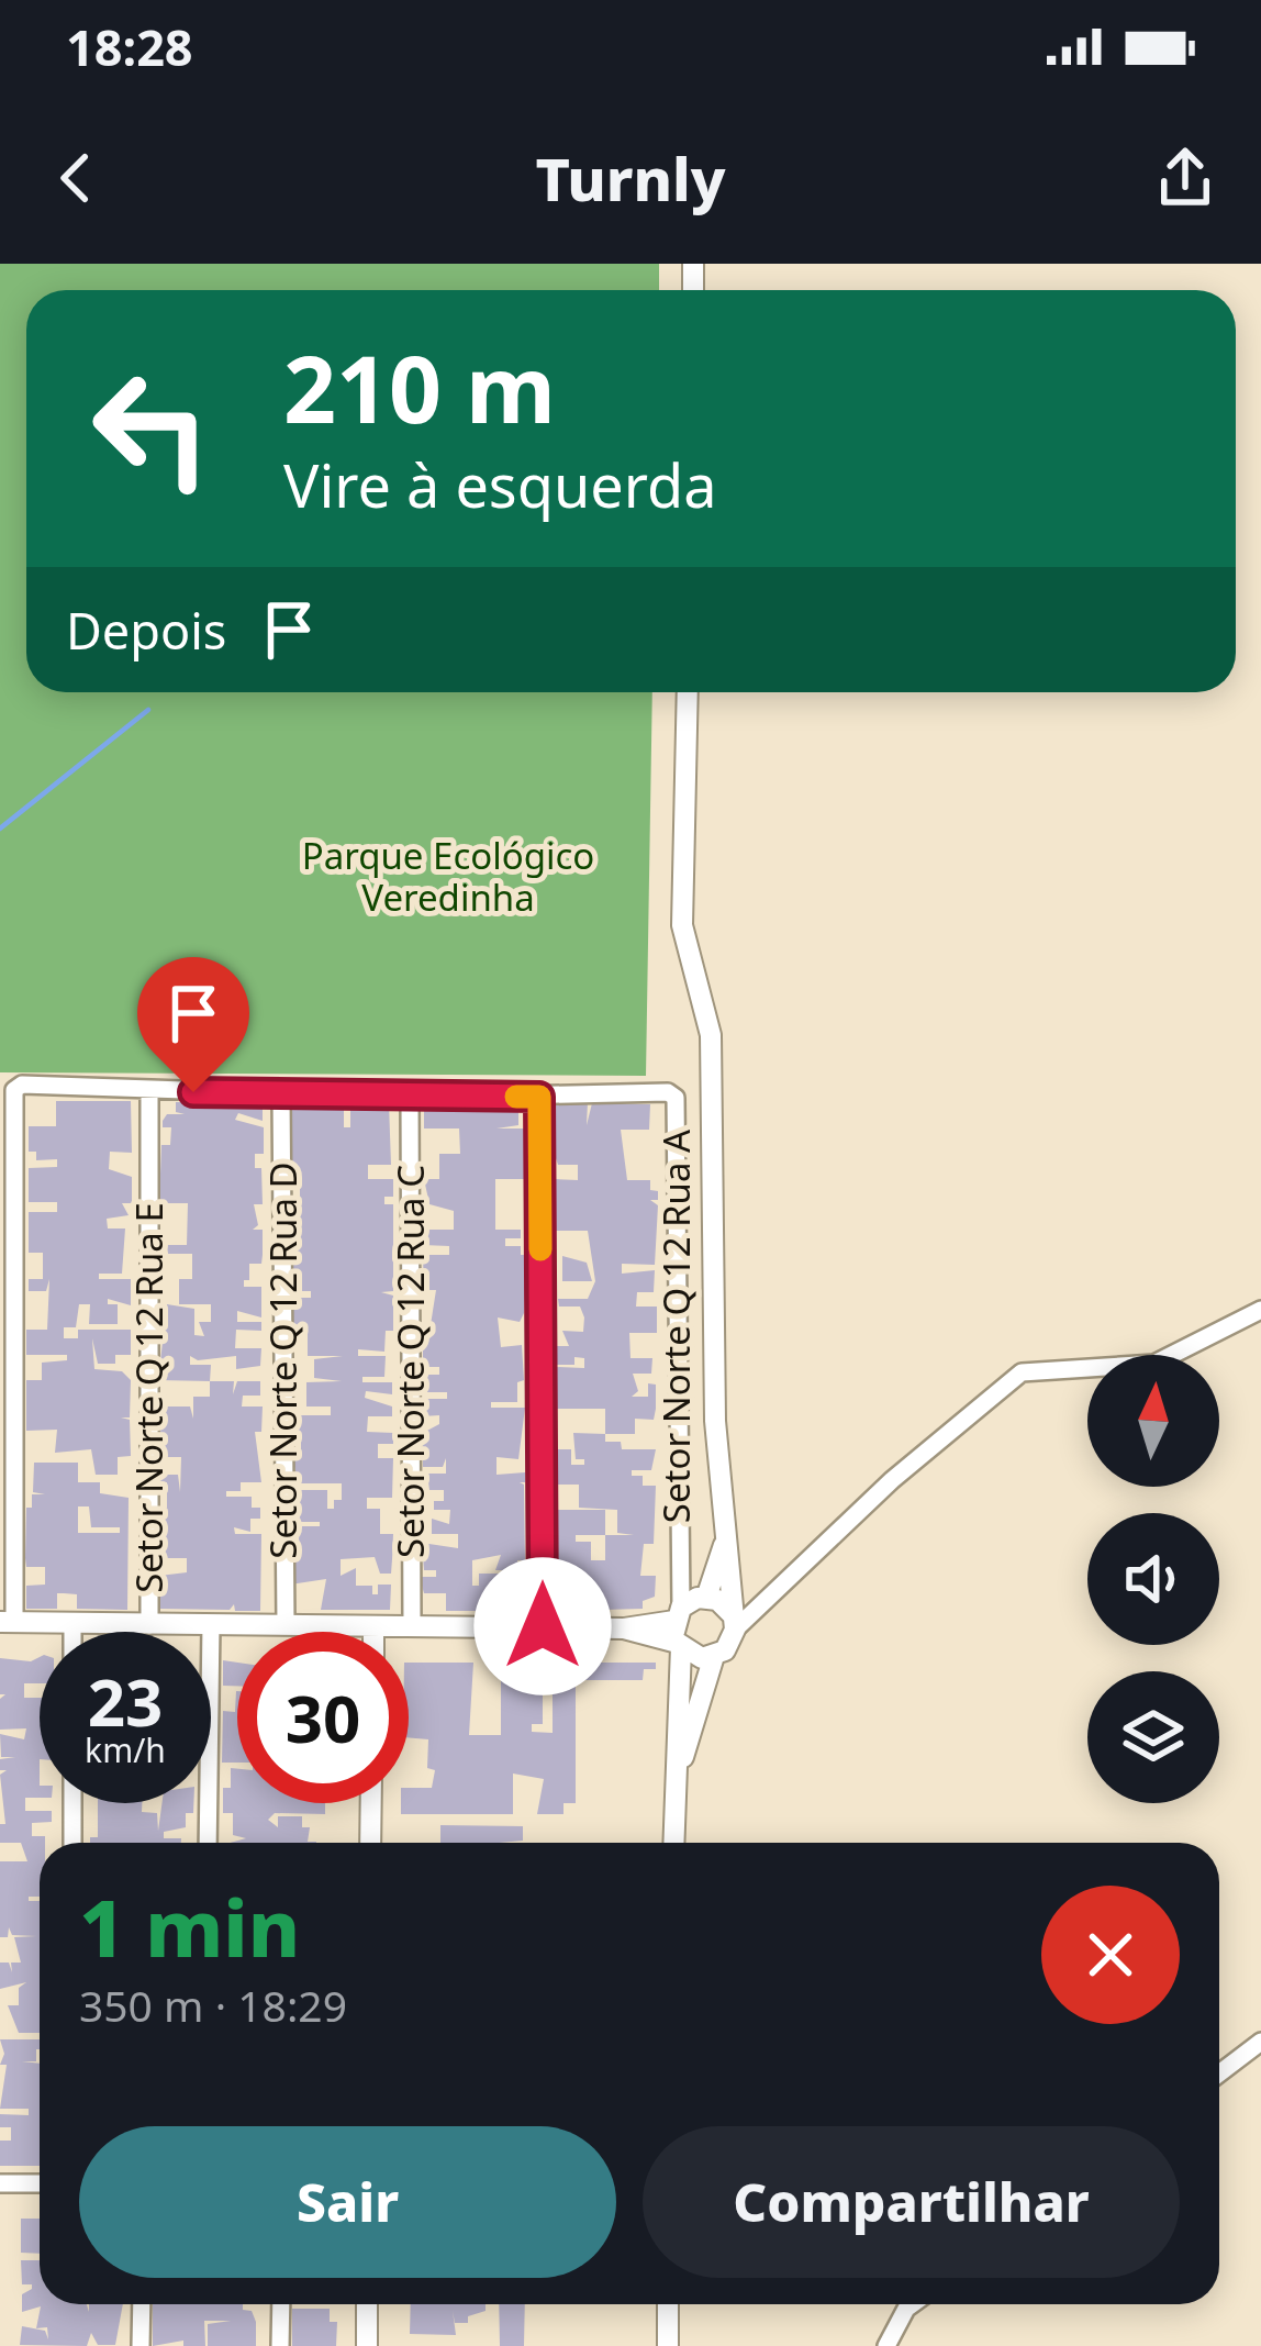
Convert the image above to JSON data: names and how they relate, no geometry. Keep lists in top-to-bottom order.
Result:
{
  "streets": {
    "street": [
      "Setor Norte Q 12 Rua A",
      "Setor Norte Q 12 Rua D",
      "Setor Norte Q 12 Rua C",
      "Setor Norte Q 12 Rua E"
    ]
  },
  "parks": ["Parque Ecológico Veredinha"],
  "north": "top",
  "page": {
    "status": "18:28",
    "header": "Turnly",
    "turn": ["210 m", "Vire à esquerda"],
    "then": "Depois",
    "speed": "23 km/h",
    "limit": "30",
    "heading": ["1 min", "350 m · 18:29"],
    "buttons": ["Sair", "Compartilhar"]
  }
}
